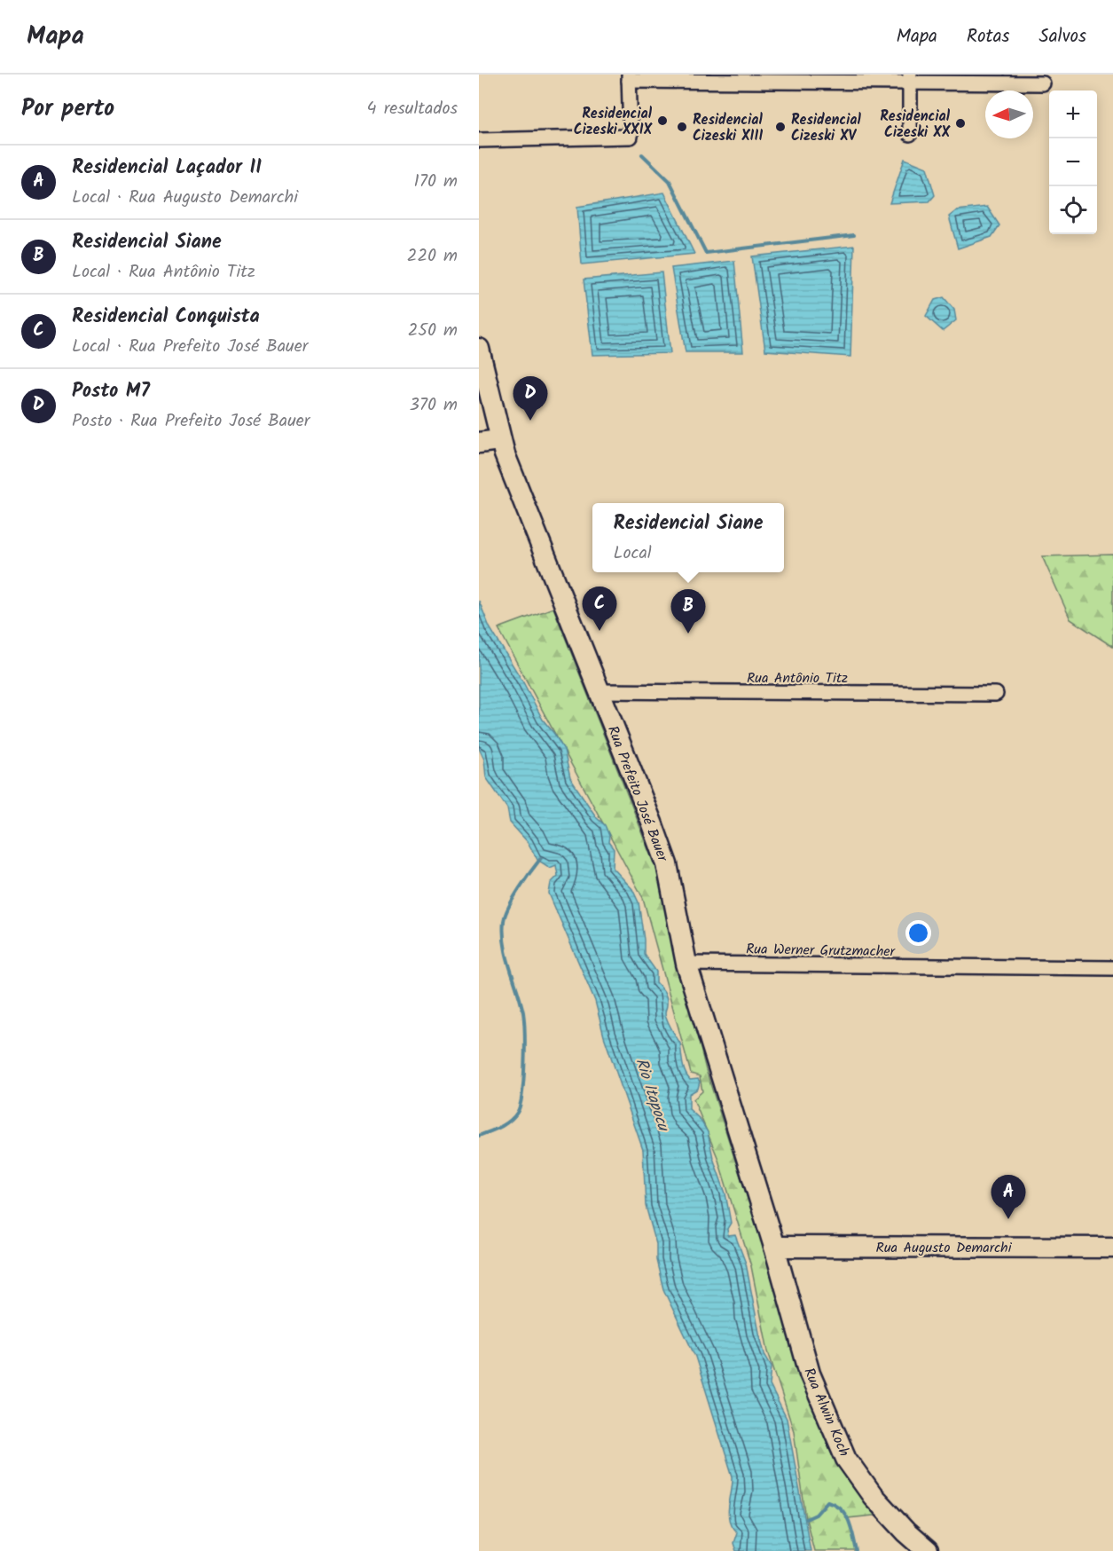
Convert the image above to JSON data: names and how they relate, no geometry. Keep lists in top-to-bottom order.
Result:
{
  "streets": {
    "street": [
      "Rua Antônio Titz",
      "Rua Prefeito José Bauer",
      "Rua Werner Grutzmacher",
      "Rua Augusto Demarchi",
      "Rua Alwin Koch"
    ]
  },
  "crossings": [
    ["Rua Antônio Titz", "Rua Prefeito José Bauer"],
    ["Rua Prefeito José Bauer", "Rua Werner Grutzmacher"],
    ["Rua Prefeito José Bauer", "Rua Augusto Demarchi"],
    ["Rua Prefeito José Bauer", "Rua Alwin Koch"],
    ["Rua Augusto Demarchi", "Rua Alwin Koch"]
  ],
  "water": ["Rio Itapocu"],
  "places": [
    "Residencial Cizeski XXIX",
    "Residencial Cizeski XX",
    "Residencial Cizeski XIII",
    "Residencial Cizeski XV"
  ],
  "north": "left",
  "page": {
    "header": "Mapa",
    "nav": ["Mapa", "Rotas", "Salvos"],
    "heading": ["Por perto", "4 resultados"],
    "map_buttons": ["+", "−"],
    "list": [
      {
        "mark": "A",
        "name": "Residencial Laçador II",
        "note": "Local · Rua Augusto Demarchi",
        "value": "170 m"
      },
      {
        "mark": "B",
        "name": "Residencial Siane",
        "note": "Local · Rua Antônio Titz",
        "value": "220 m"
      },
      {
        "mark": "C",
        "name": "Residencial Conquista",
        "note": "Local · Rua Prefeito José Bauer",
        "value": "250 m"
      },
      {
        "mark": "D",
        "name": "Posto M7",
        "note": "Posto · Rua Prefeito José Bauer",
        "value": "370 m"
      }
    ],
    "pins": [
      "D",
      "C",
      "B",
      "A"
    ],
    "popup": ["Residencial Siane", "Local"]
  }
}
